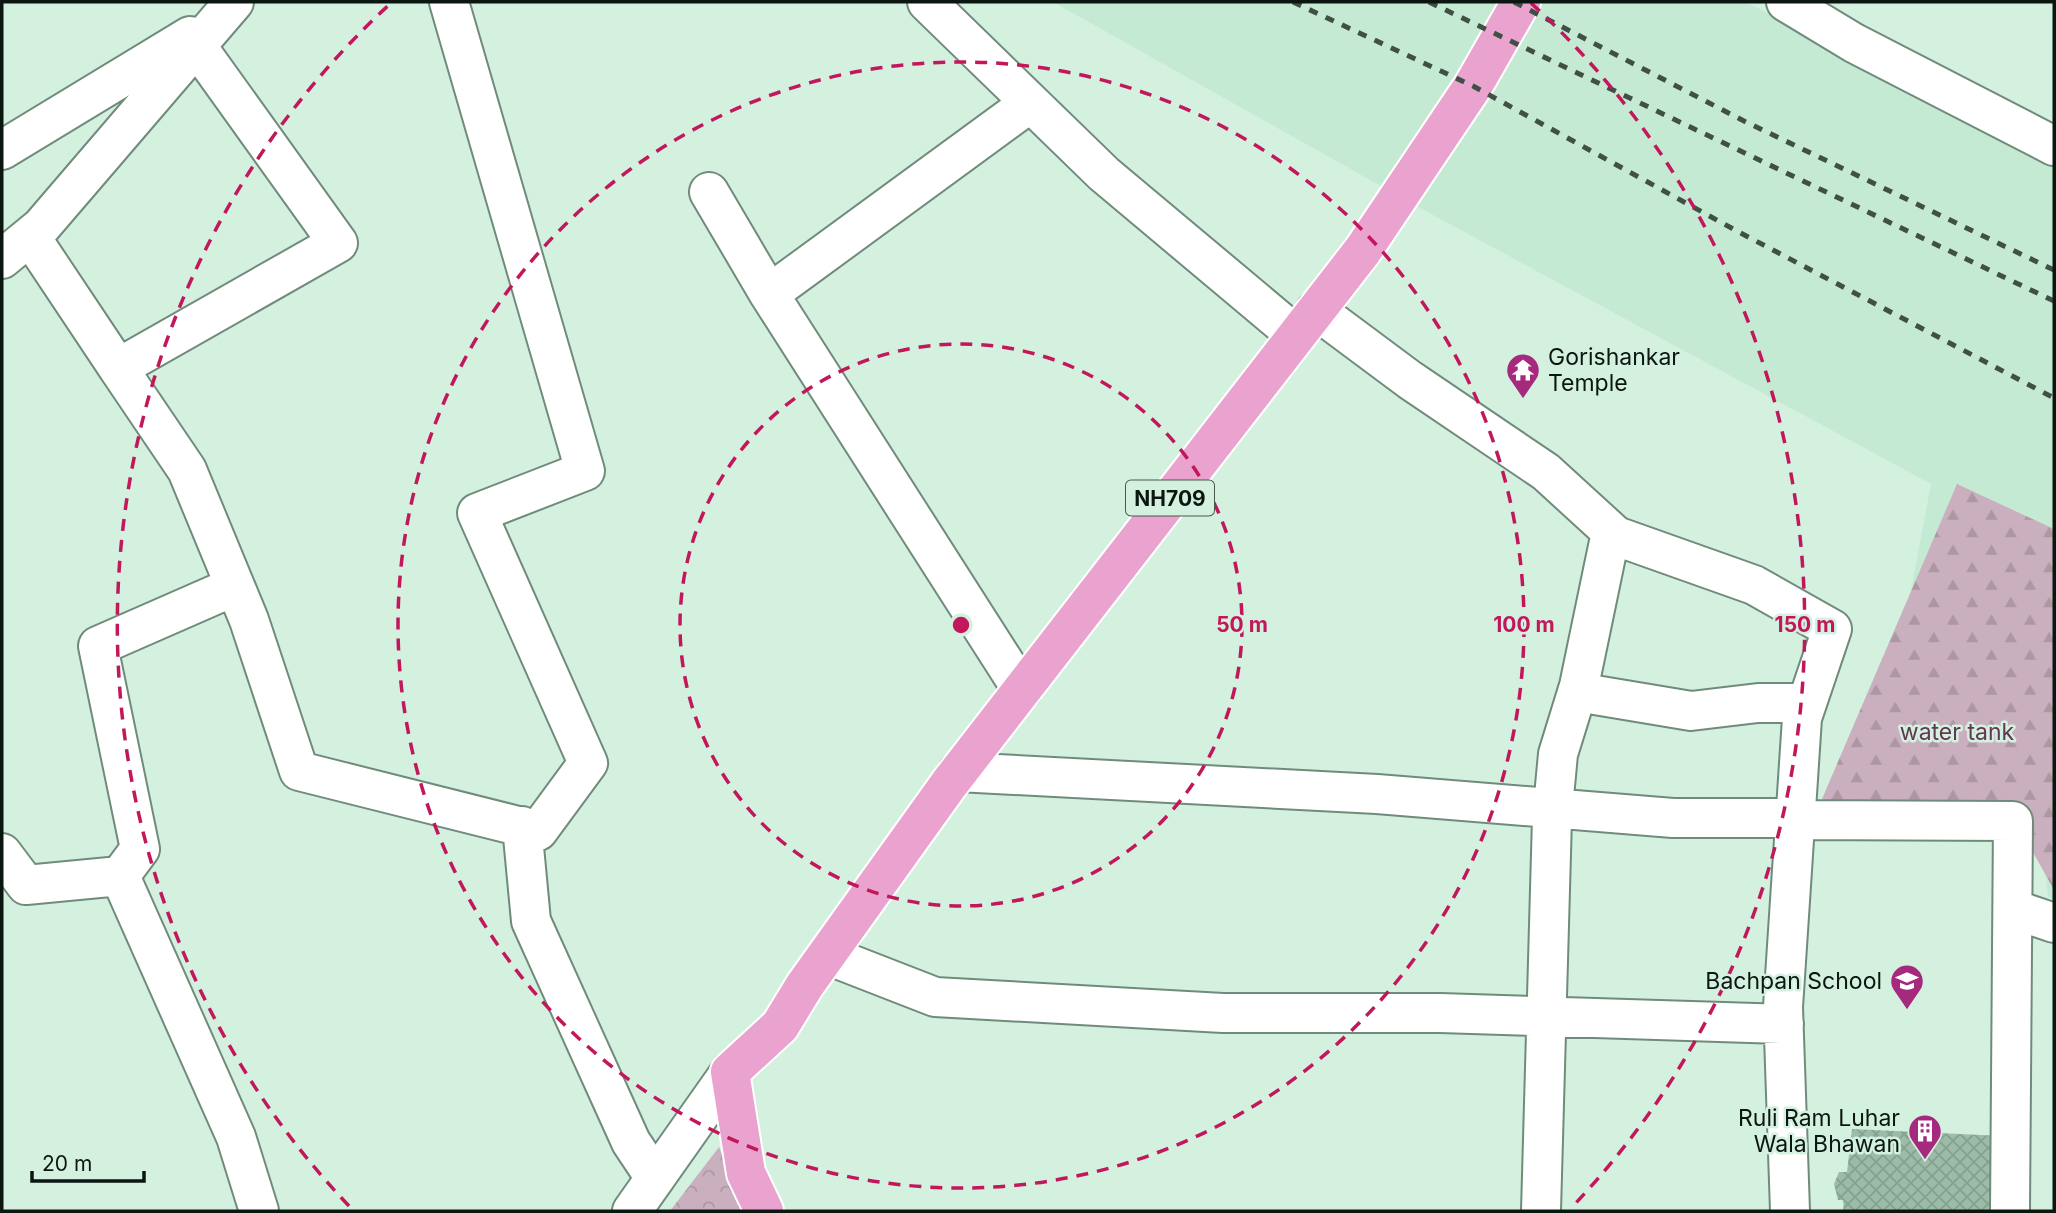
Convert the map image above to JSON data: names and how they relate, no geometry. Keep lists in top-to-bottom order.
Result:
{
  "streets": {
    "main road": ["NH709"]
  },
  "parks": ["water tank"],
  "places": {
    "temple": ["Gorishankar Temple"],
    "school or university": ["Bachpan School"],
    "building": ["Ruli Ram Luhar Wala Bhawan"]
  },
  "scale_bar": "20 m",
  "rings": ["50 m", "100 m", "150 m"]
}
